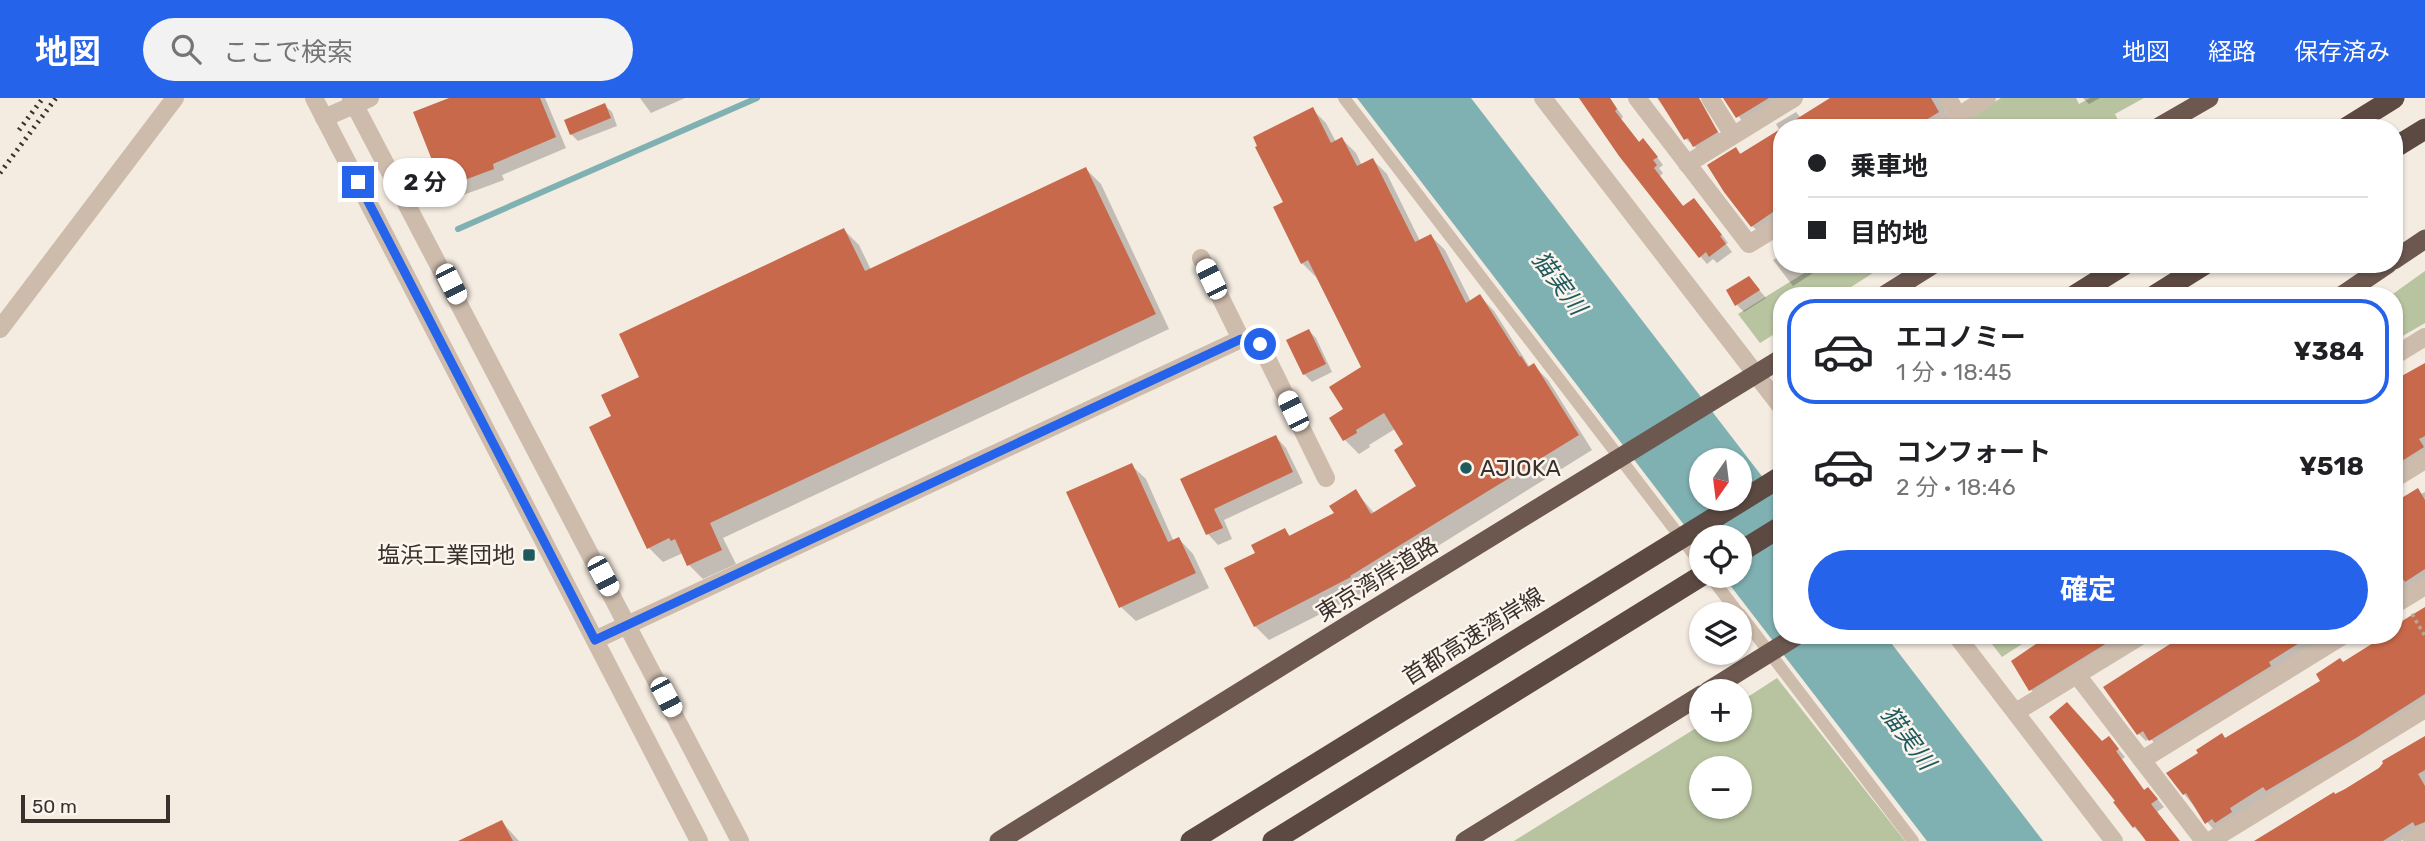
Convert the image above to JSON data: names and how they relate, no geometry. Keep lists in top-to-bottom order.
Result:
{
  "streets": {
    "highway": ["東京湾岸道路", "首都高速湾岸線"]
  },
  "water": ["猫実川"],
  "places": {
    "other": ["AJIOKA"],
    "transit": ["塩浜工業団地"]
  },
  "scale_bar": "50 m",
  "north": "bottom",
  "page": {
    "header": "地図",
    "search": "ここで検索",
    "nav": ["地図", "経路", "保存済み"],
    "banner": ["乗車地", "目的地"],
    "bubble": "2 分",
    "list": [
      {
        "name": "エコノミー",
        "note": "1 分 · 18:45",
        "value": "¥384"
      },
      {
        "name": "コンフォート",
        "note": "2 分 · 18:46",
        "value": "¥518"
      }
    ],
    "map_buttons": ["+", "−"],
    "buttons": "確定",
    "scale": "50 m"
  }
}
